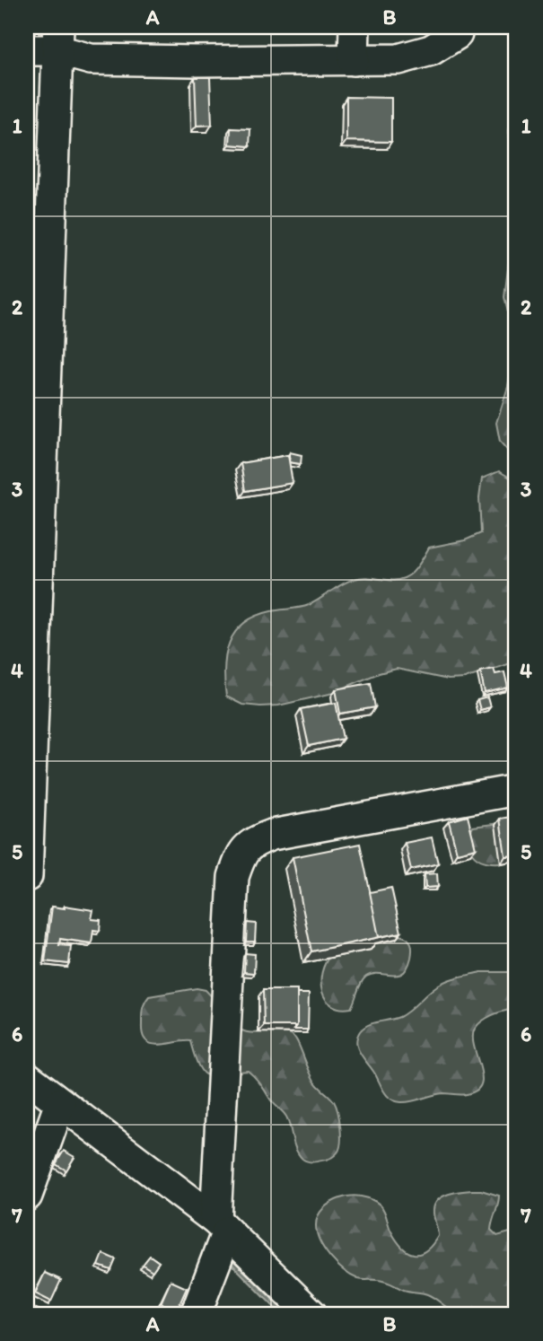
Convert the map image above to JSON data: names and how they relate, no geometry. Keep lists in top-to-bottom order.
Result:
{
  "grid": {
    "columns": ["A", "B"],
    "rows": [
      "1",
      "2",
      "3",
      "4",
      "5",
      "6",
      "7"
    ]
  }
}
